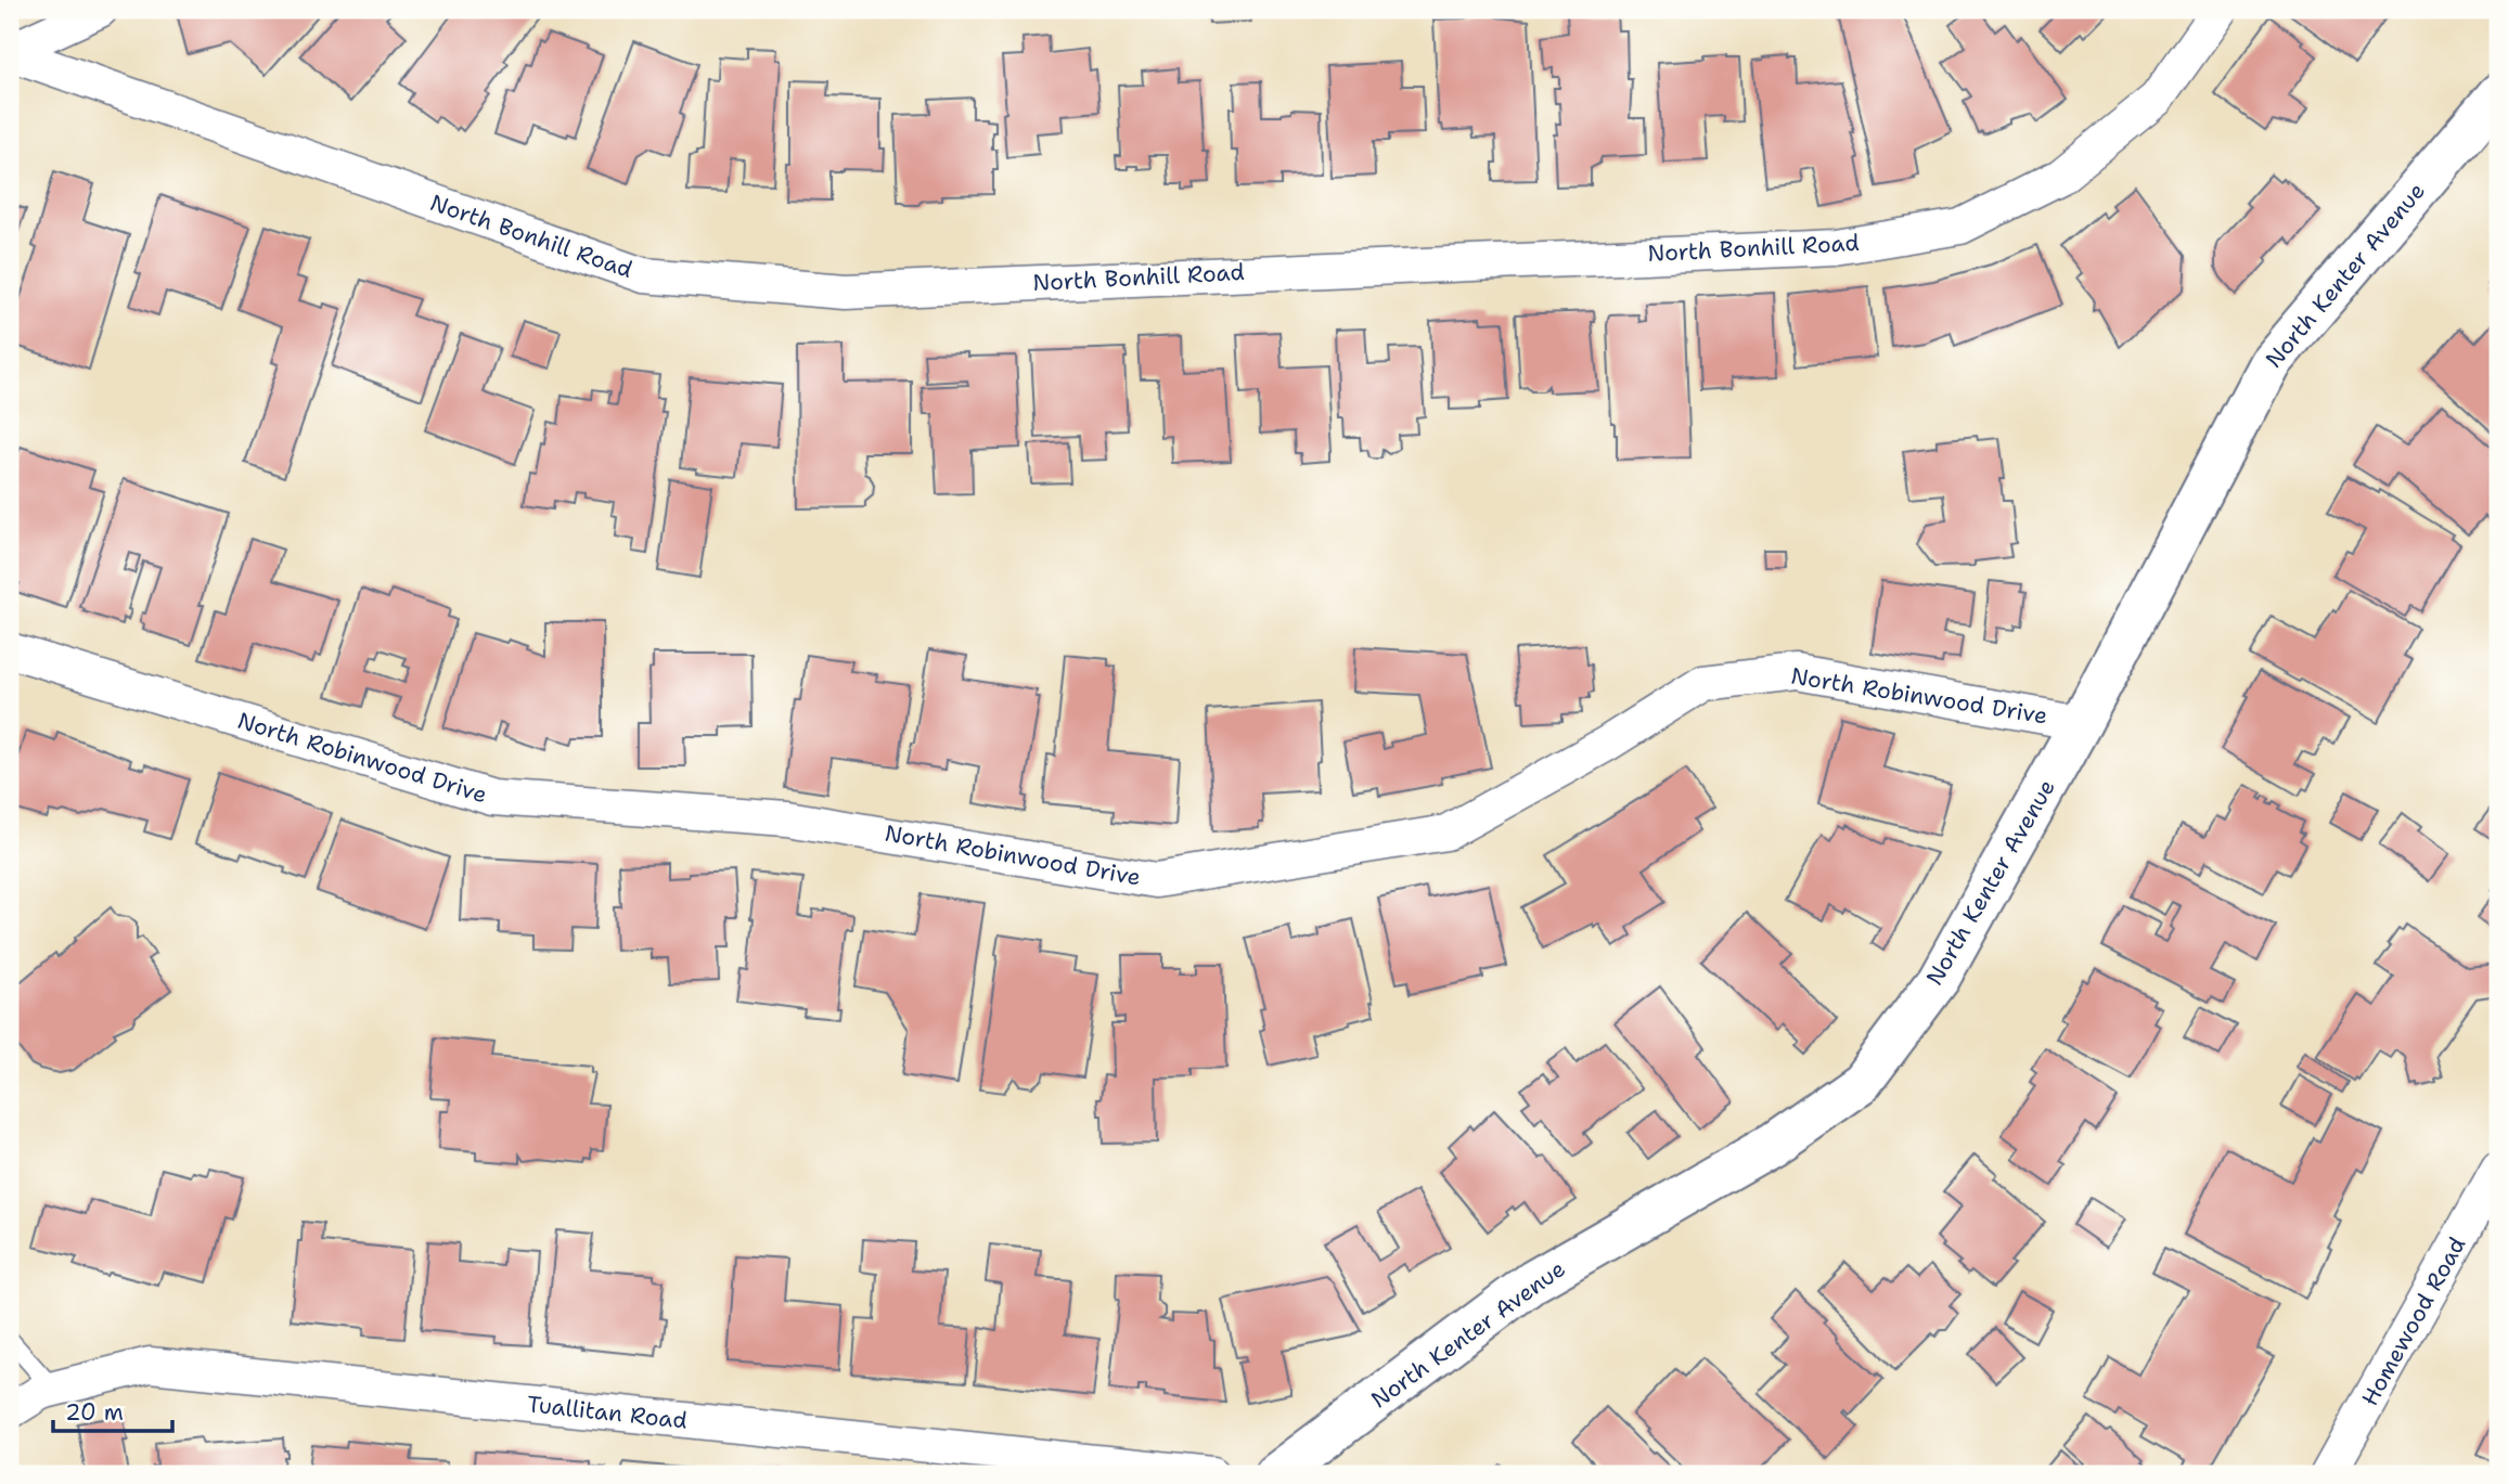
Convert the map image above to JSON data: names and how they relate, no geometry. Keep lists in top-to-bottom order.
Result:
{
  "streets": {
    "street": [
      "North Bonhill Road",
      "North Kenter Avenue",
      "North Robinwood Drive",
      "Homewood Road",
      "Tuallitan Road"
    ]
  },
  "crossings": [
    ["North Kenter Avenue", "North Robinwood Drive"]
  ],
  "scale_bar": "20 m"
}
